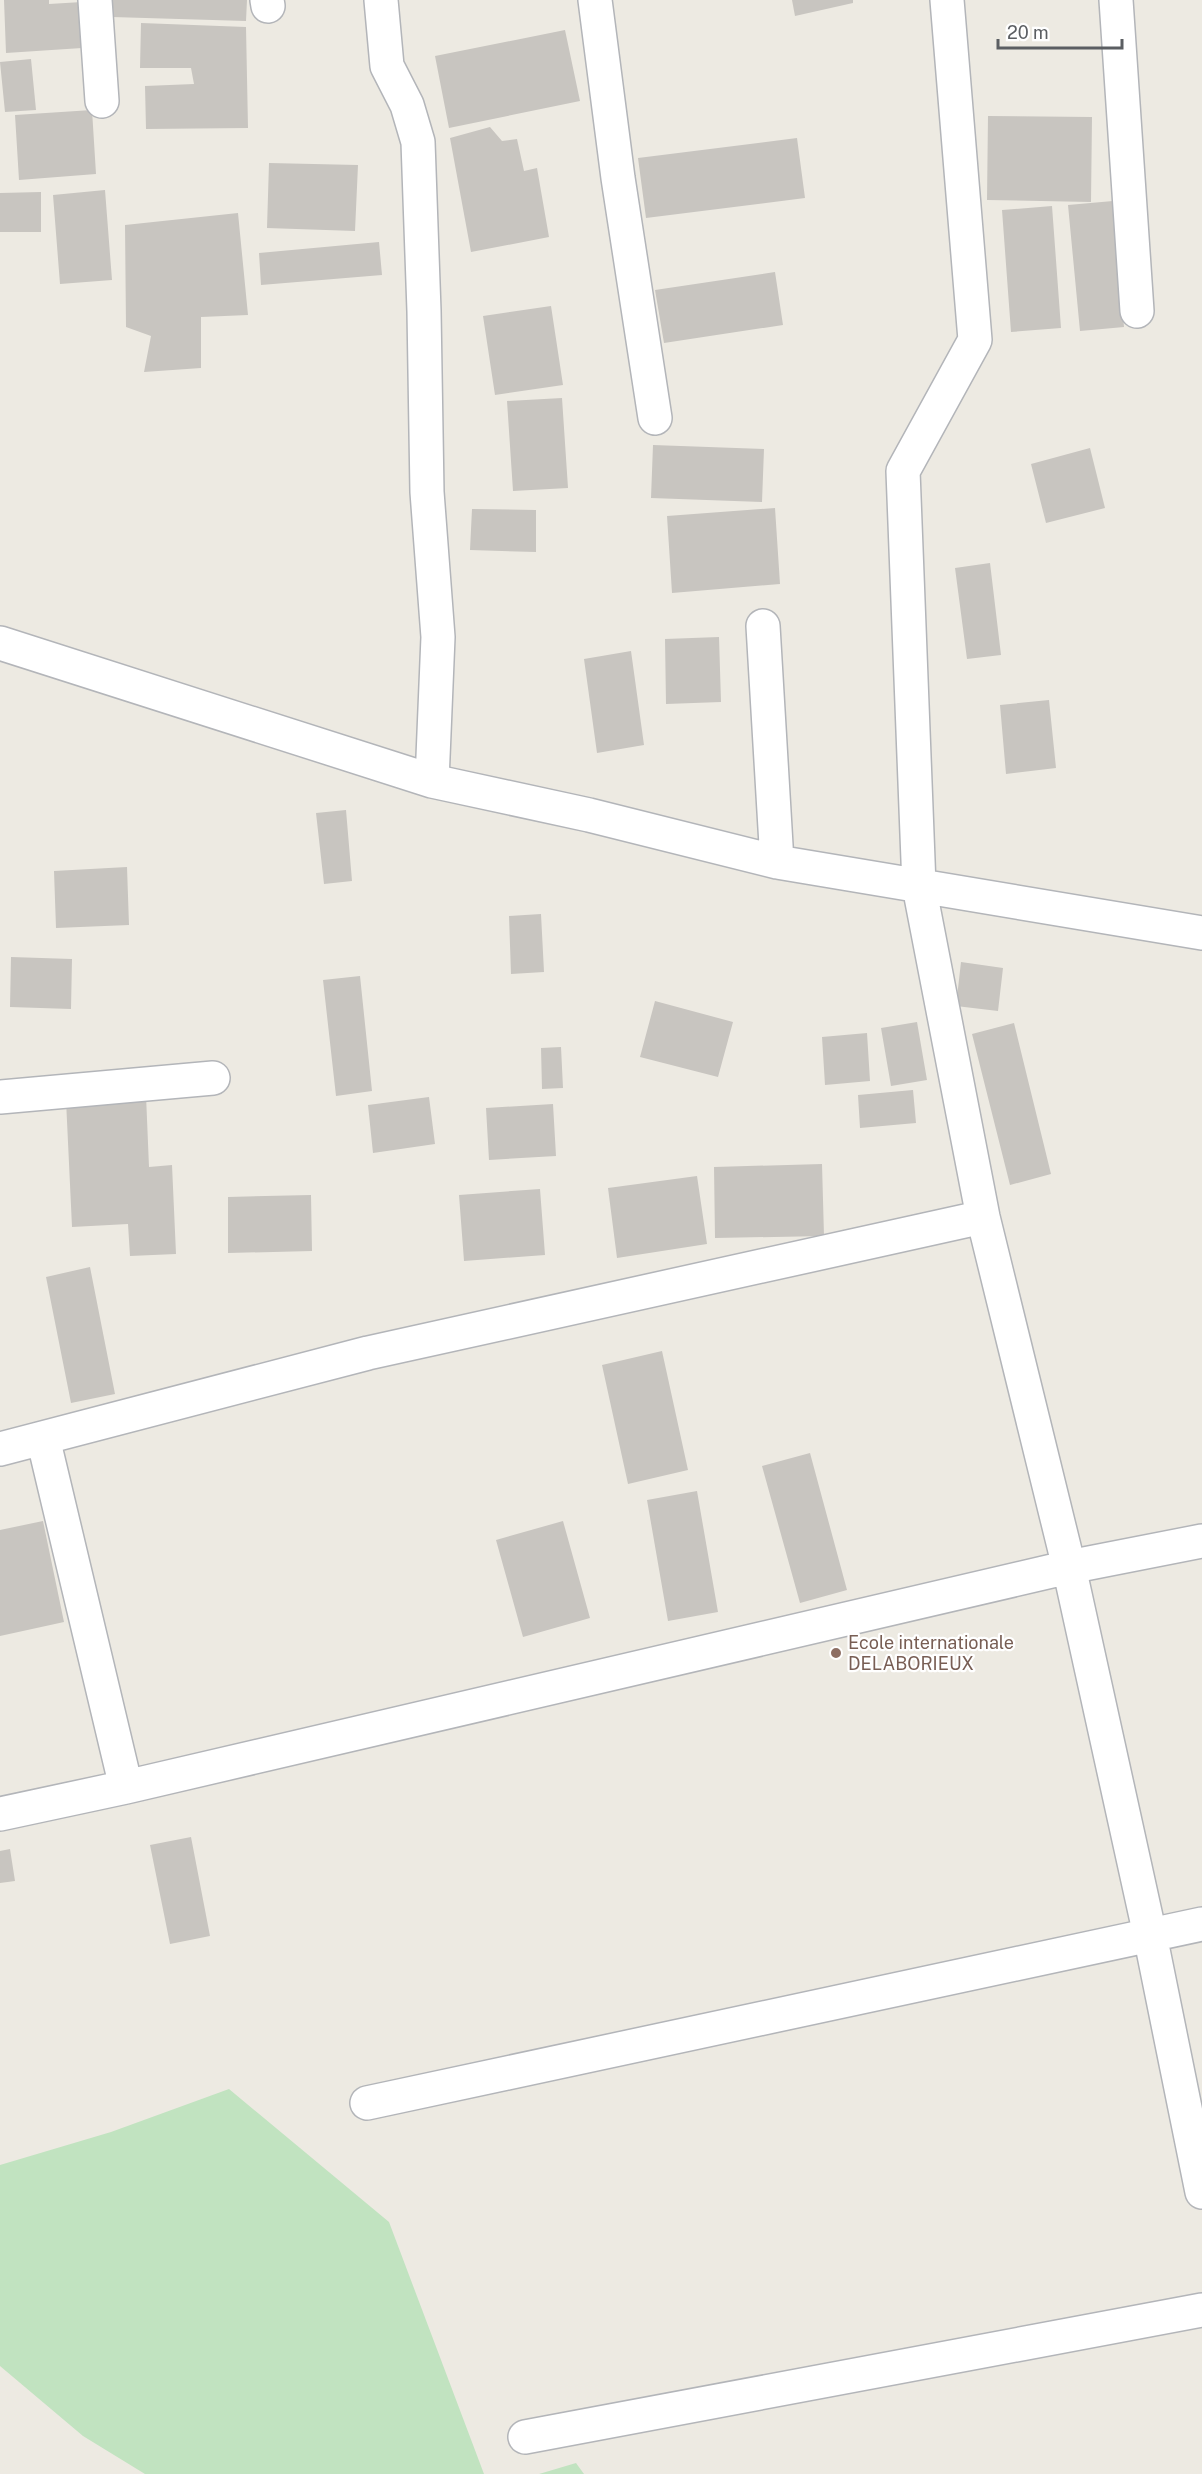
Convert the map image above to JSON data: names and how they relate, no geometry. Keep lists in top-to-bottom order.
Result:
{
  "places": ["Ecole internationale DELABORIEUX"],
  "scale_bar": "20 m"
}
